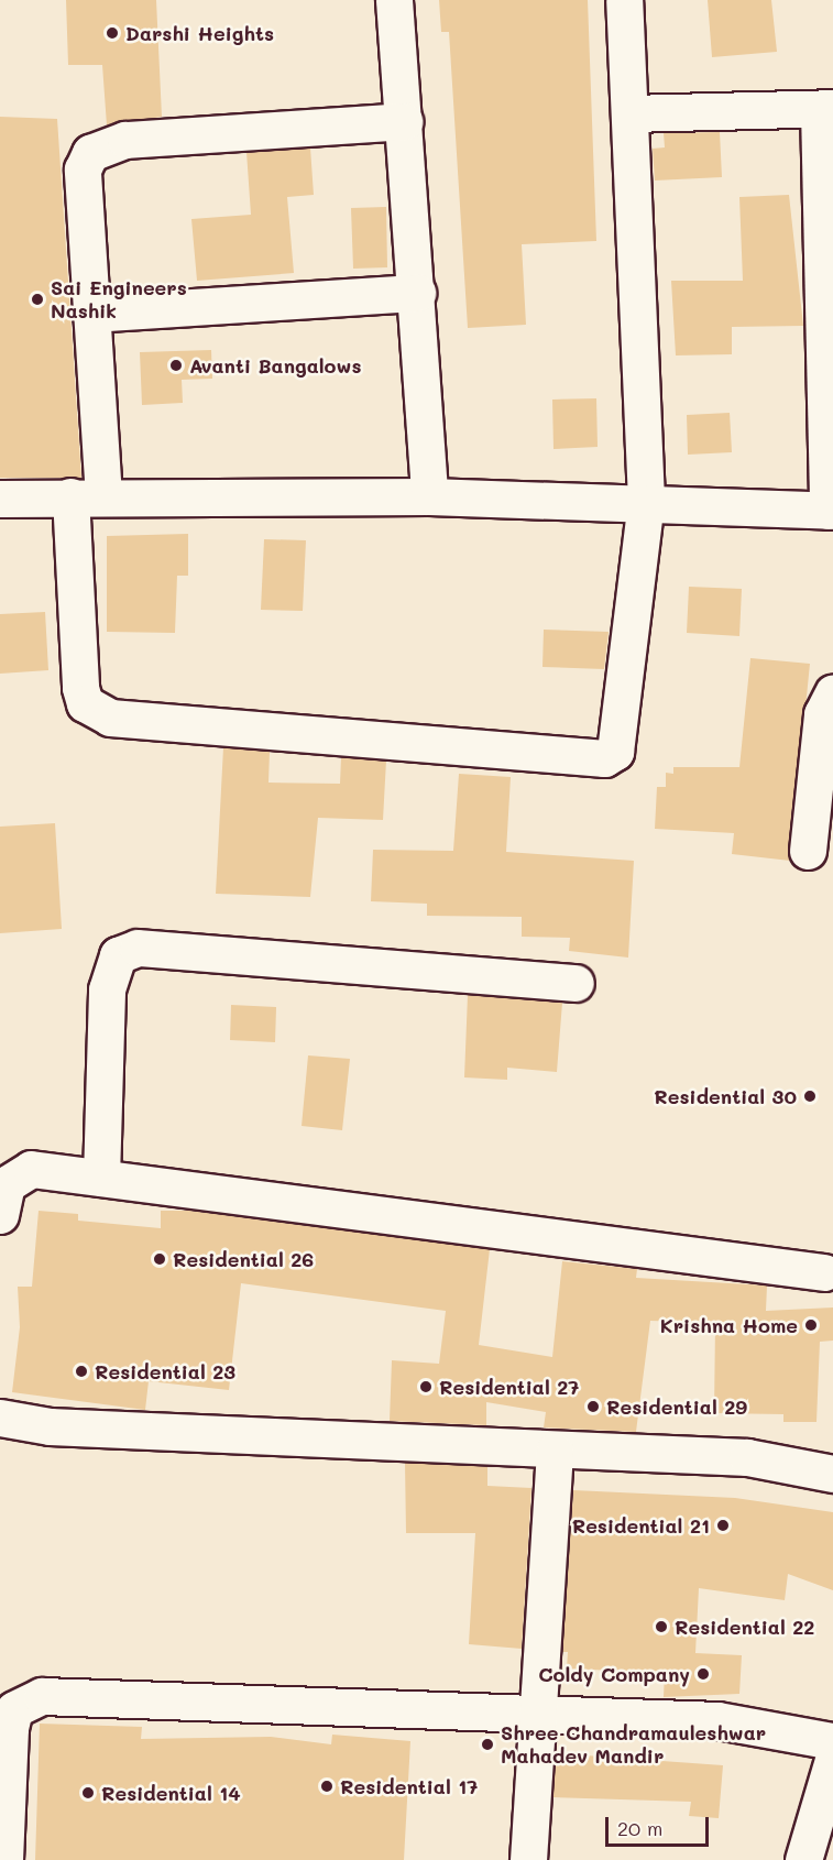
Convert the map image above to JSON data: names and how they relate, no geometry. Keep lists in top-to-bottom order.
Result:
{
  "places": [
    "Darshi Heights",
    "Sai Engineers Nashik",
    "Avanti Bangalows",
    "Residential 30",
    "Residential 26",
    "Krishna Home",
    "Residential 23",
    "Residential 27",
    "Residential 29",
    "Residential 21",
    "Residential 22",
    "Coldy Company",
    "Shree Chandramauleshwar Mahadev Mandir",
    "Residential 17",
    "Residential 14"
  ],
  "scale_bar": "20 m"
}
